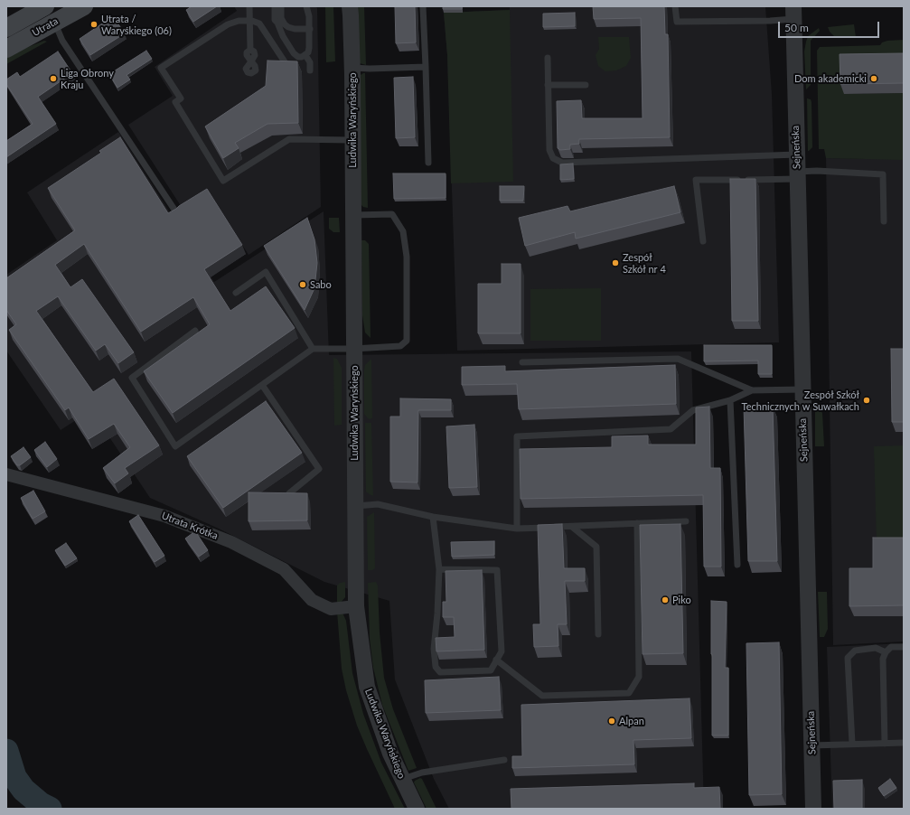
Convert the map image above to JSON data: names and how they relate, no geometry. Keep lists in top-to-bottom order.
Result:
{
  "streets": {
    "main road": ["Utrata"],
    "street": ["Ludwika Waryńskiego", "Sejneńska", "Utrata Krótka"]
  },
  "crossings": [
    ["Ludwika Waryńskiego", "Utrata Krótka"]
  ],
  "places": [
    "Utrata / Waryśkiego (06)",
    "Liga Obrony Kraju",
    "Dom akademicki",
    "Zespół Szkół nr 4",
    "Sabo",
    "Zespół Szkół Technicznych w Suwałkach",
    "Piko",
    "Alpan"
  ],
  "scale_bar": "50 m"
}
